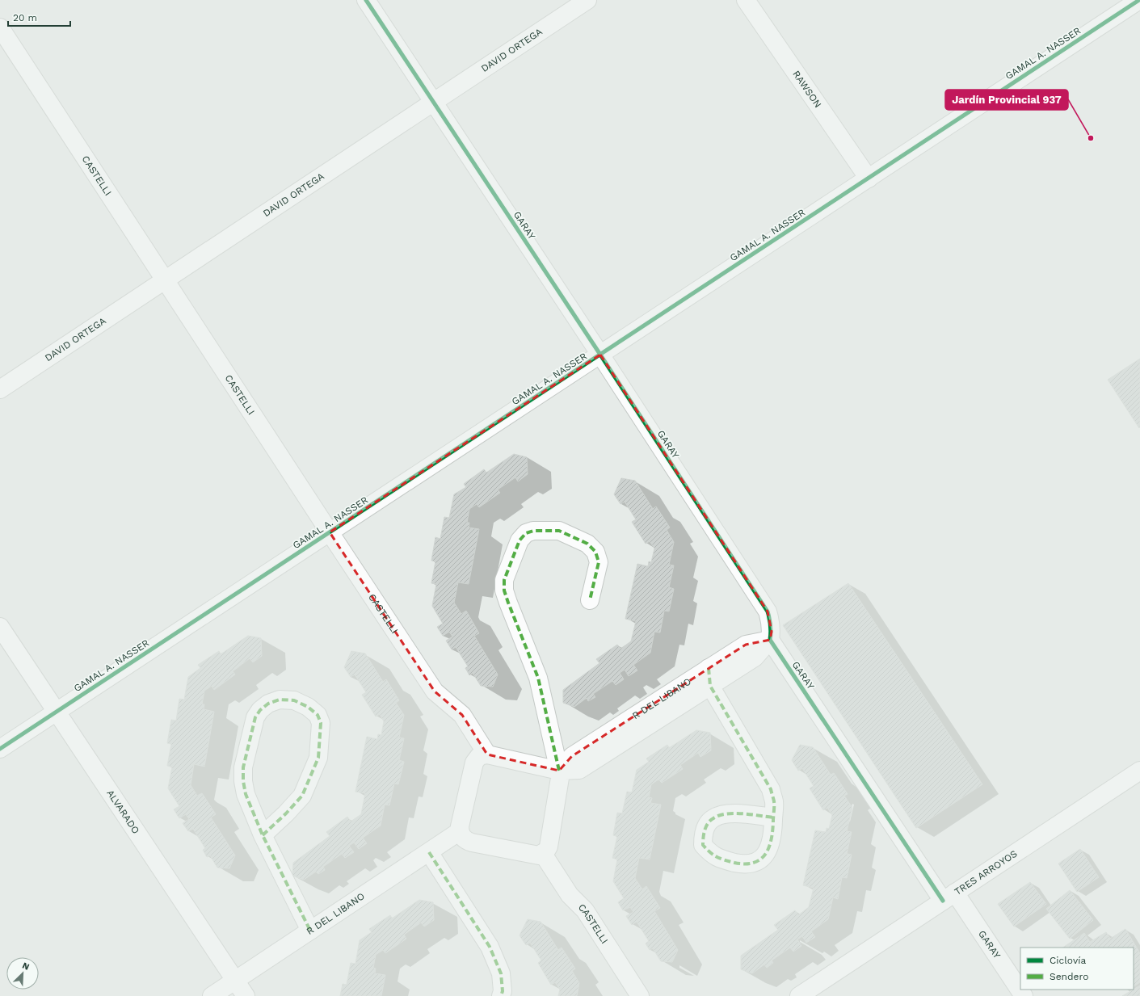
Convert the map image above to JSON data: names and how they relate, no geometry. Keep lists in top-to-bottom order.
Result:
{
  "streets": {
    "street": [
      "DAVID ORTEGA",
      "GAMAL A. NASSER",
      "RAWSON",
      "CASTELLI",
      "GARAY",
      "R DEL LIBANO",
      "ALVARADO",
      "TRES ARROYOS"
    ]
  },
  "crossings": [
    ["DAVID ORTEGA", "CASTELLI"],
    ["DAVID ORTEGA", "GARAY"],
    ["GAMAL A. NASSER", "RAWSON"],
    ["GAMAL A. NASSER", "CASTELLI"],
    ["GAMAL A. NASSER", "GARAY"],
    ["GAMAL A. NASSER", "ALVARADO"],
    ["CASTELLI", "R DEL LIBANO"],
    ["GARAY", "R DEL LIBANO"],
    ["GARAY", "TRES ARROYOS"],
    ["R DEL LIBANO", "ALVARADO"]
  ],
  "places": ["Jardín Provincial 937"],
  "legend": ["Ciclovía", "Sendero"],
  "scale_bar": "20 m",
  "north": "top right"
}
